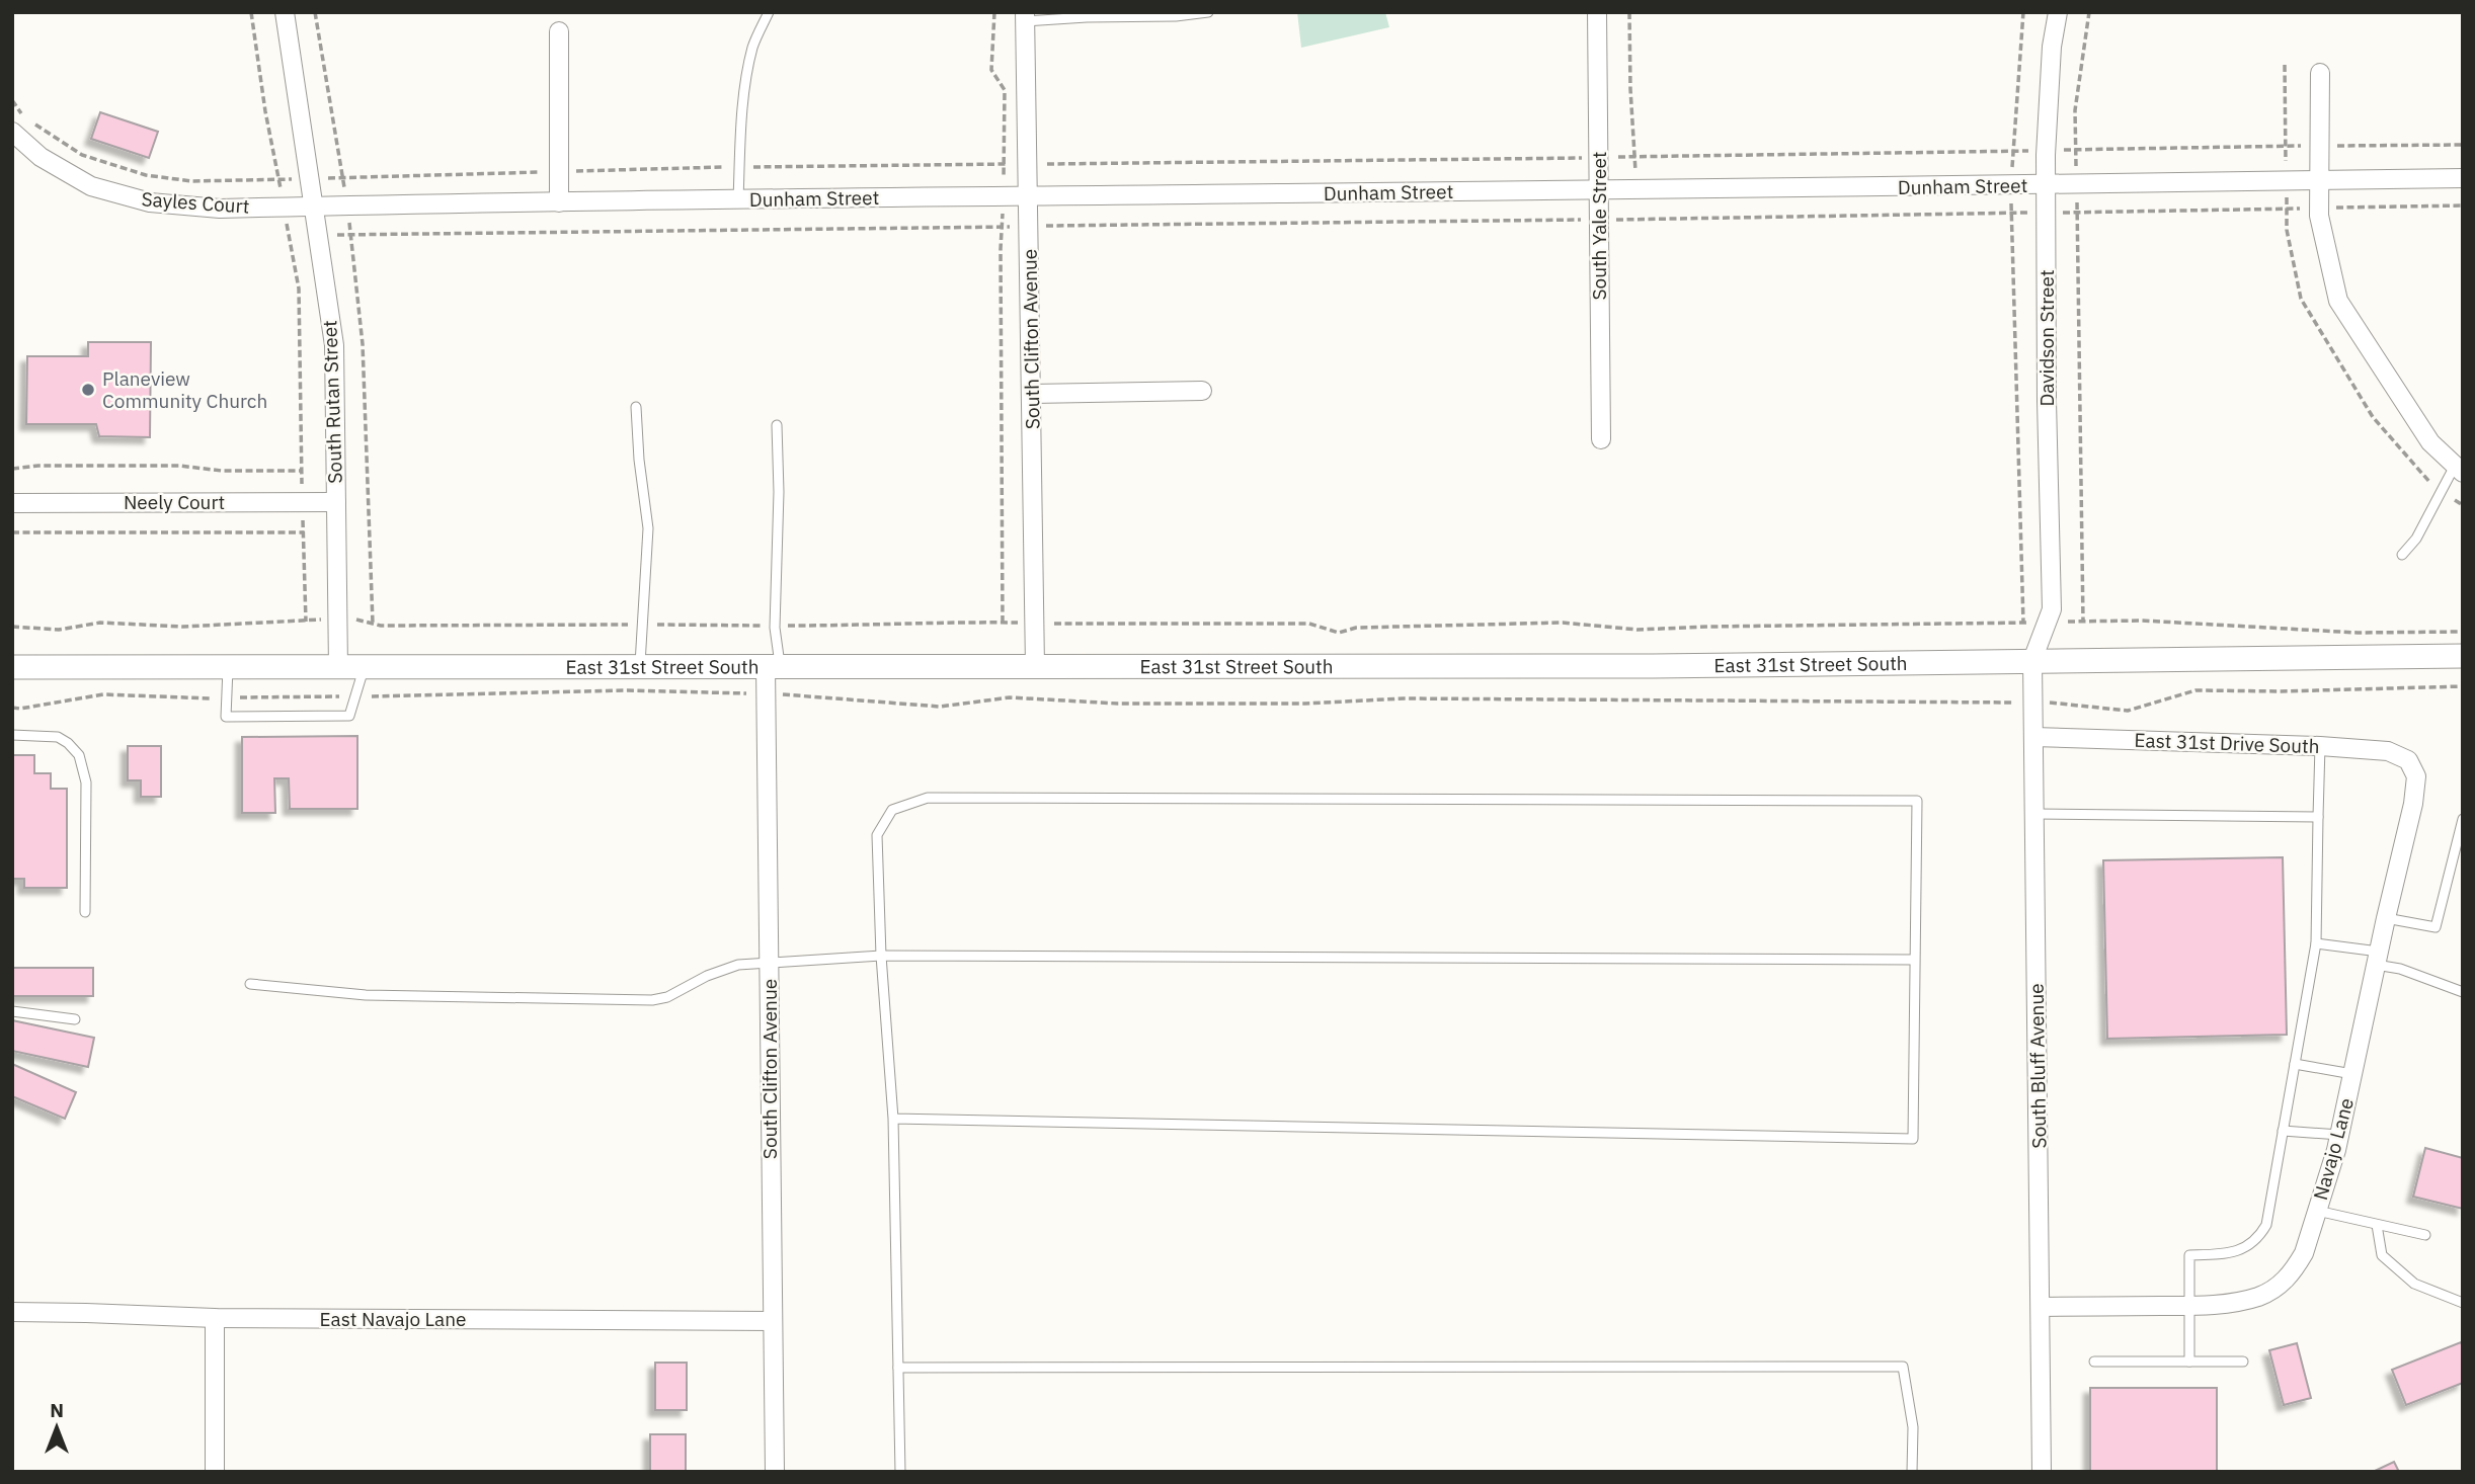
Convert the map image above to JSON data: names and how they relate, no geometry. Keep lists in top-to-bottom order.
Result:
{
  "streets": {
    "street": [
      "Dunham Street",
      "Sayles Court",
      "South Yale Street",
      "Davidson Street",
      "South Clifton Avenue",
      "South Rutan Street",
      "Neely Court",
      "East 31st Street South",
      "East 31st Drive South",
      "South Bluff Avenue",
      "Navajo Lane",
      "East Navajo Lane"
    ]
  },
  "crossings": [
    ["Dunham Street", "Sayles Court"],
    ["Dunham Street", "South Yale Street"],
    ["Dunham Street", "Davidson Street"],
    ["Dunham Street", "South Clifton Avenue"],
    ["Dunham Street", "South Rutan Street"],
    ["Sayles Court", "South Rutan Street"],
    ["Davidson Street", "East 31st Street South"],
    ["Davidson Street", "South Bluff Avenue"],
    ["South Clifton Avenue", "East 31st Street South"],
    ["South Clifton Avenue", "East Navajo Lane"],
    ["South Rutan Street", "Neely Court"],
    ["South Rutan Street", "East 31st Street South"],
    ["East 31st Street South", "South Bluff Avenue"],
    ["East 31st Drive South", "South Bluff Avenue"],
    ["East 31st Drive South", "Navajo Lane"],
    ["South Bluff Avenue", "Navajo Lane"]
  ],
  "places": ["Planeview Community Church"],
  "north": "top"
}
